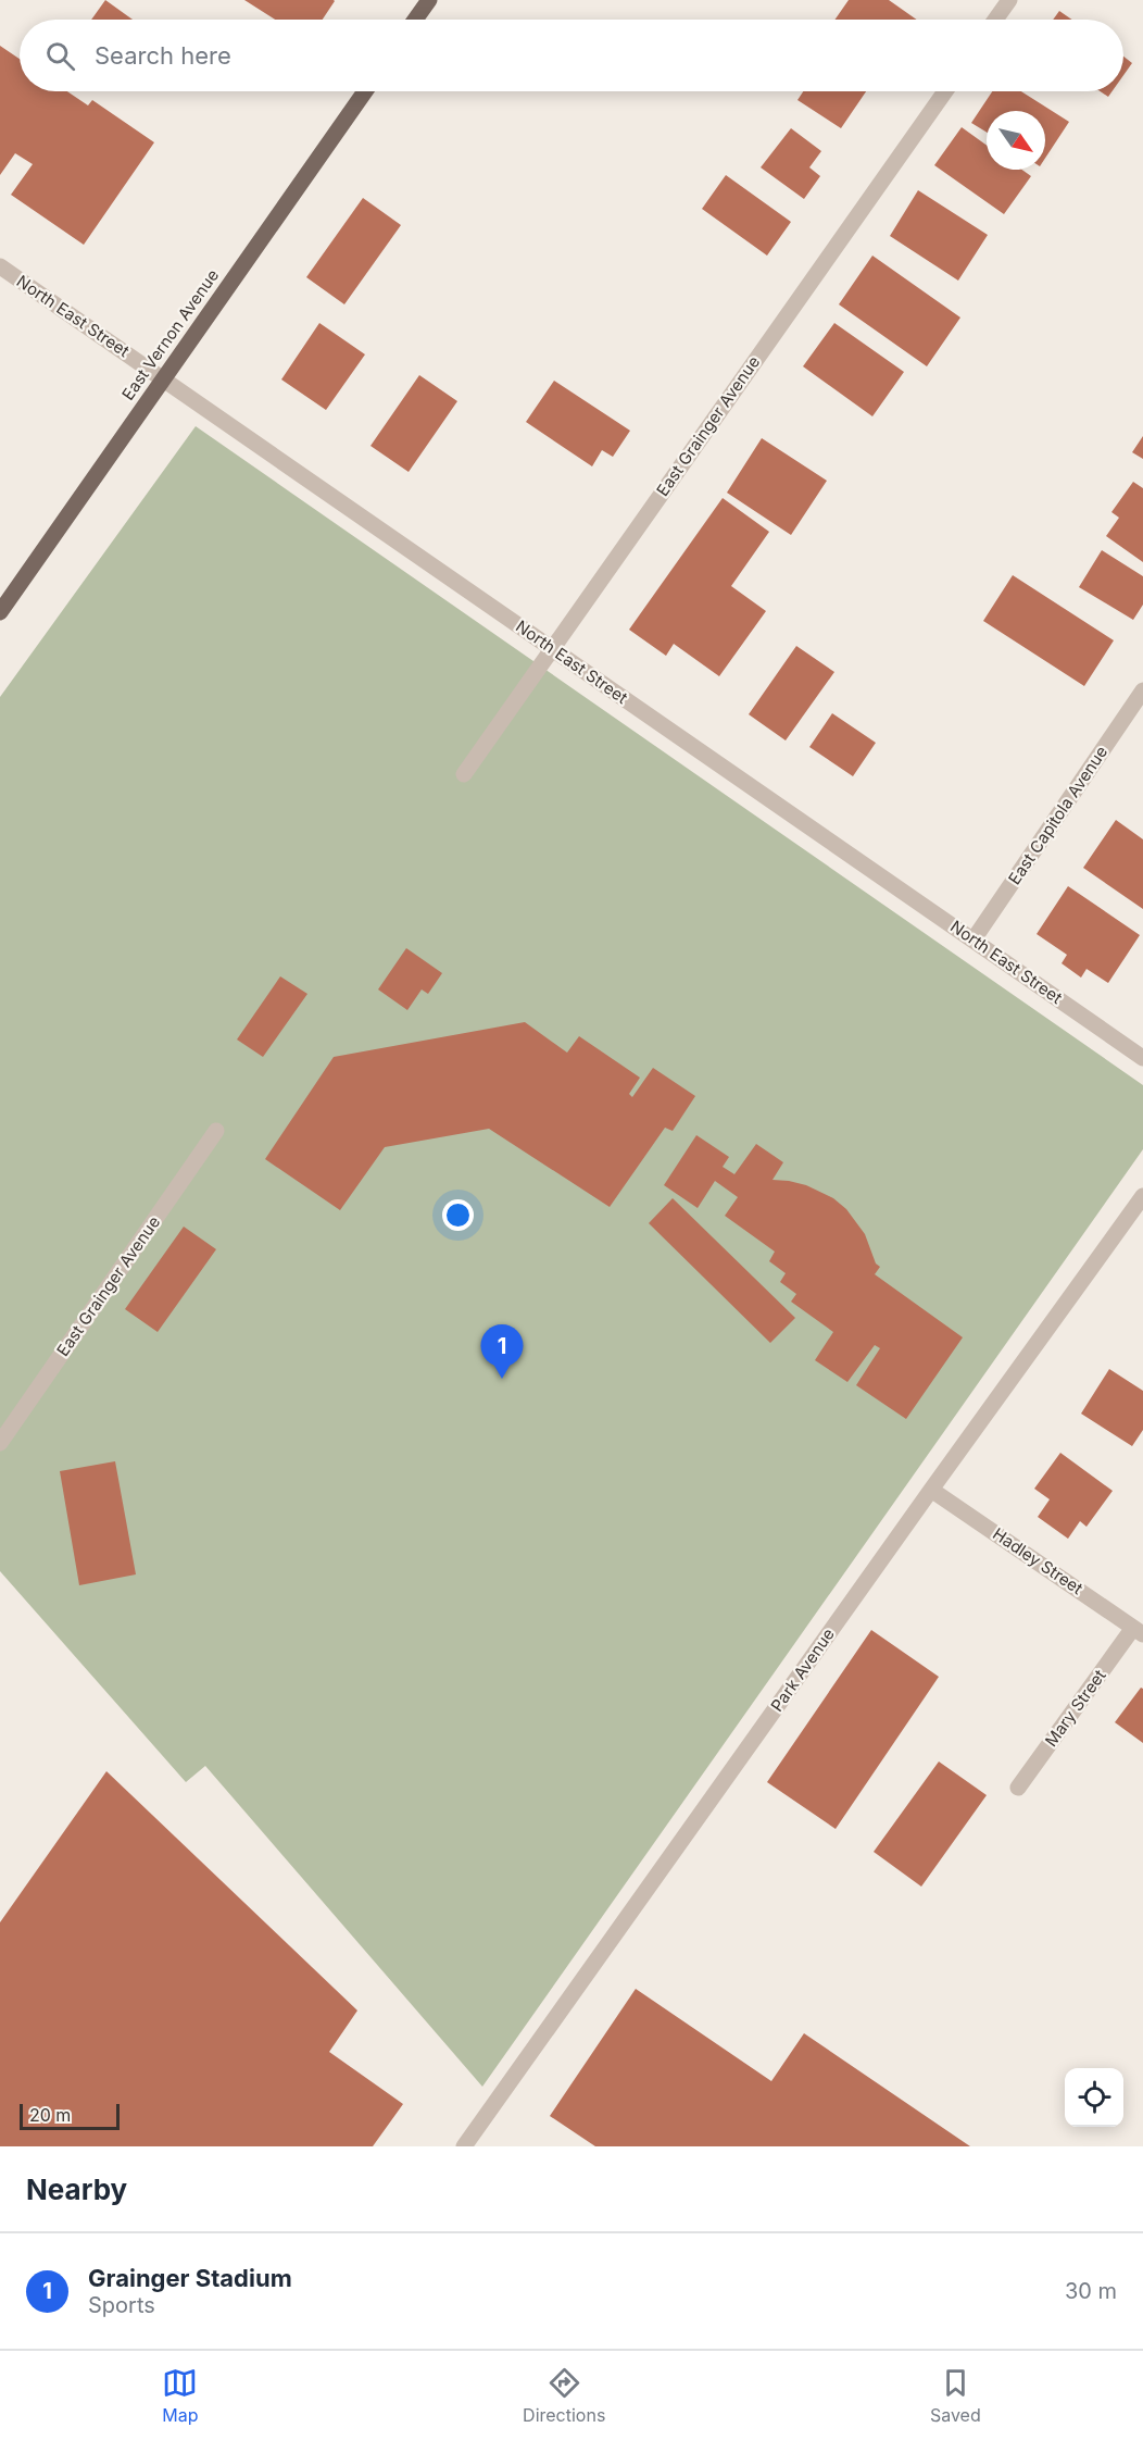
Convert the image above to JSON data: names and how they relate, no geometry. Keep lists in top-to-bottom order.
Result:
{
  "streets": {
    "main road": ["East Vernon Avenue"],
    "street": [
      "North East Street",
      "East Grainger Avenue",
      "East Capitola Avenue",
      "Hadley Street",
      "Park Avenue",
      "Mary Street"
    ]
  },
  "crossings": [
    ["North East Street", "East Vernon Avenue"],
    ["North East Street", "East Grainger Avenue"],
    ["North East Street", "East Capitola Avenue"],
    ["Hadley Street", "Park Avenue"],
    ["Hadley Street", "Mary Street"]
  ],
  "scale_bar": "20 m",
  "north": "bottom right",
  "page": {
    "search": "Search here",
    "pins": "1",
    "scale": "20 m",
    "heading": "Nearby",
    "list": [
      {
        "mark": "1",
        "name": "Grainger Stadium",
        "note": "Sports",
        "value": "30 m"
      }
    ],
    "nav": ["Map", "Directions", "Saved"]
  }
}
